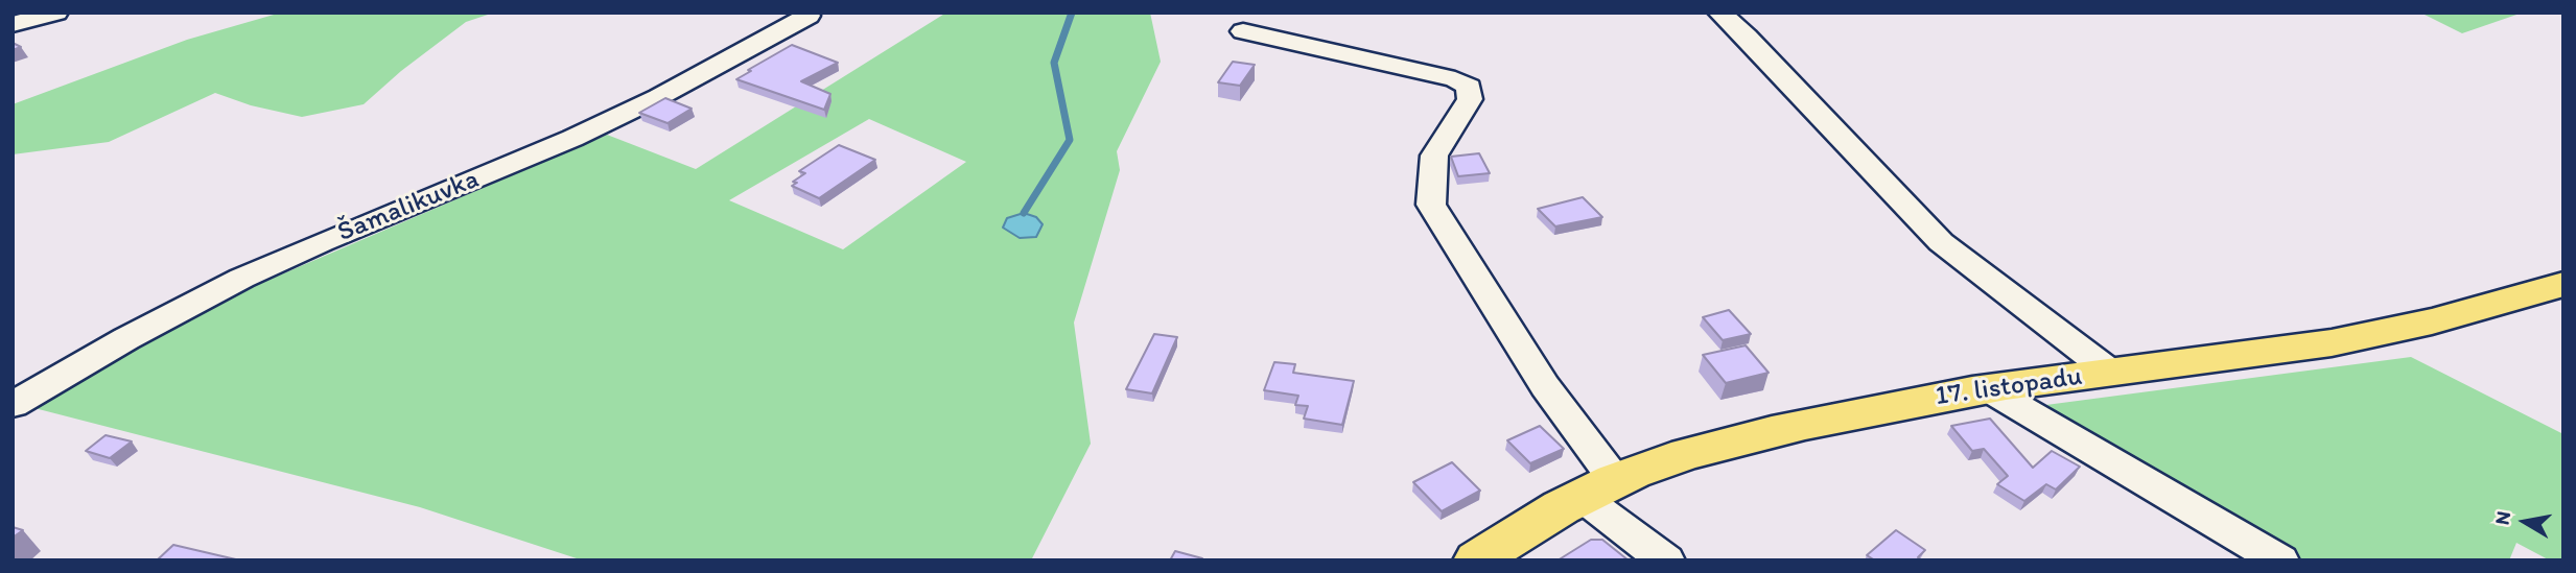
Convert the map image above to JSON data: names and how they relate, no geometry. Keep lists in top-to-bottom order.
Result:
{
  "streets": {
    "main road": ["17. listopadu"],
    "street": ["Šamalikuvka"]
  },
  "north": "left"
}
